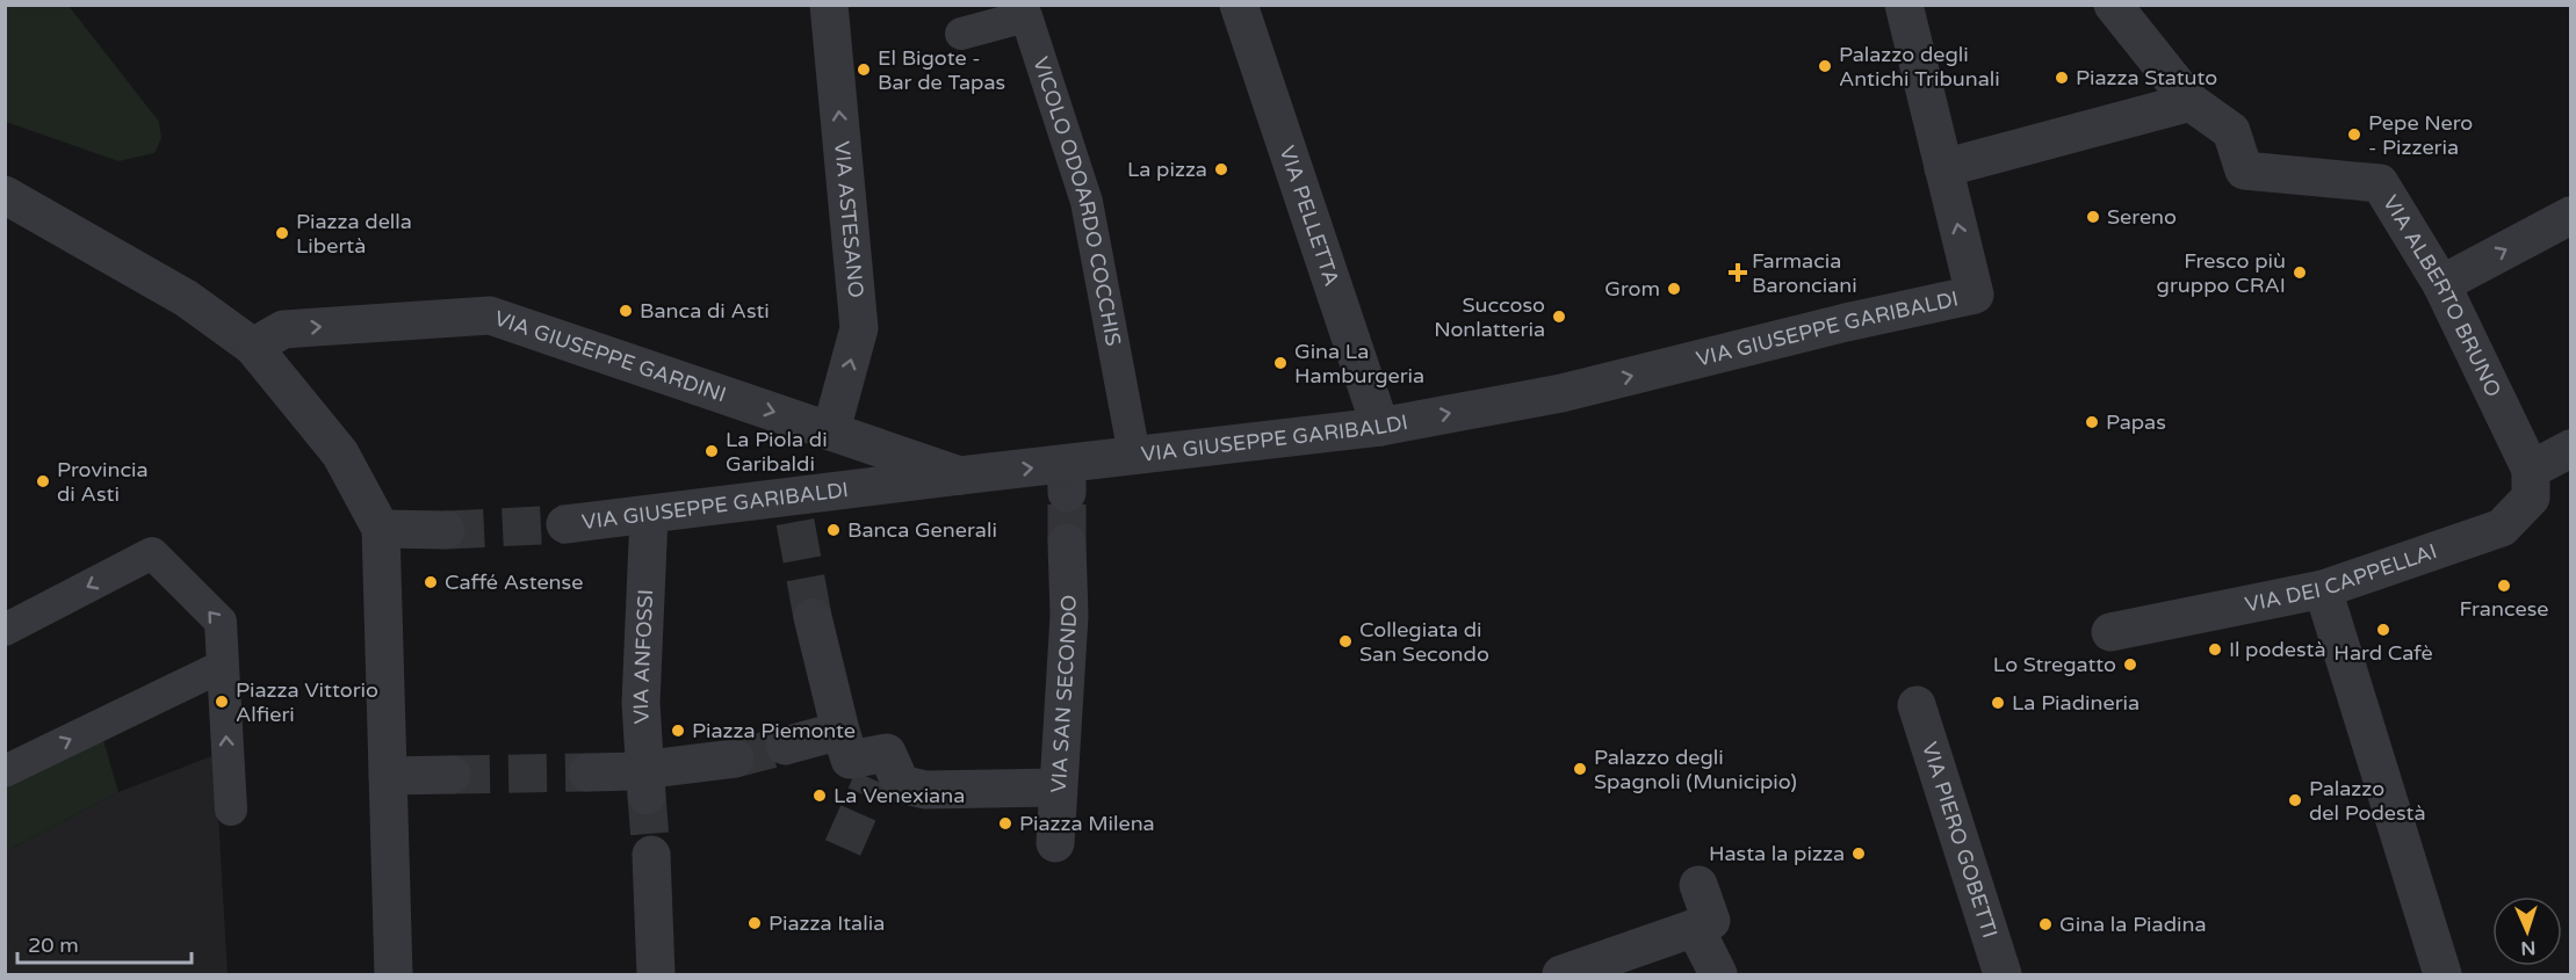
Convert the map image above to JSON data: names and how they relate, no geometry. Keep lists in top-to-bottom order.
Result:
{
  "streets": {
    "street": [
      "VIA PELLETTA",
      "VIA ASTESANO",
      "VIA ALBERTO BRUNO",
      "VIA GIUSEPPE GARIBALDI",
      "VIA GIUSEPPE GARDINI",
      "VIA DEI CAPPELLAI",
      "VIA ANFOSSI",
      "VIA SAN SECONDO",
      "VIA PIERO GOBETTI"
    ],
    "lane": ["VICOLO ODOARDO COCCHIS"]
  },
  "crossings": [
    ["VICOLO ODOARDO COCCHIS", "VIA GIUSEPPE GARIBALDI"],
    ["VIA PELLETTA", "VIA GIUSEPPE GARIBALDI"],
    ["VIA ASTESANO", "VIA GIUSEPPE GARDINI"],
    ["VIA ALBERTO BRUNO", "VIA DEI CAPPELLAI"],
    ["VIA GIUSEPPE GARIBALDI", "VIA GIUSEPPE GARDINI"],
    ["VIA GIUSEPPE GARIBALDI", "VIA ANFOSSI"]
  ],
  "one_way": ["VIA ASTESANO", "VIA GIUSEPPE GARIBALDI", "VIA GIUSEPPE GARDINI"],
  "places": {
    "other": [
      "Palazzo degli Antichi Tribunali",
      "El Bigote - Bar de Tapas",
      "Piazza Statuto",
      "Pepe Nero - Pizzeria",
      "La pizza",
      "Sereno",
      "Piazza della Libertà",
      "Fresco più gruppo CRAI",
      "Grom",
      "Banca di Asti",
      "Succoso Nonlatteria",
      "Gina La Hamburgeria",
      "Papas",
      "La Piola di Garibaldi",
      "Provincia di Asti",
      "Banca Generali",
      "Caffé Astense",
      "Francese",
      "Hard Cafè",
      "Collegiata di San Secondo",
      "Il podestà",
      "Lo Stregatto",
      "Piazza Vittorio Alfieri",
      "La Piadineria",
      "Piazza Piemonte",
      "Palazzo degli Spagnoli (Municipio)",
      "La Venexiana",
      "Palazzo del Podestà",
      "Piazza Milena",
      "Hasta la pizza",
      "Piazza Italia",
      "Gina la Piadina"
    ],
    "health": ["Farmacia Baronciani"]
  },
  "scale_bar": "20 m",
  "north": "bottom"
}
